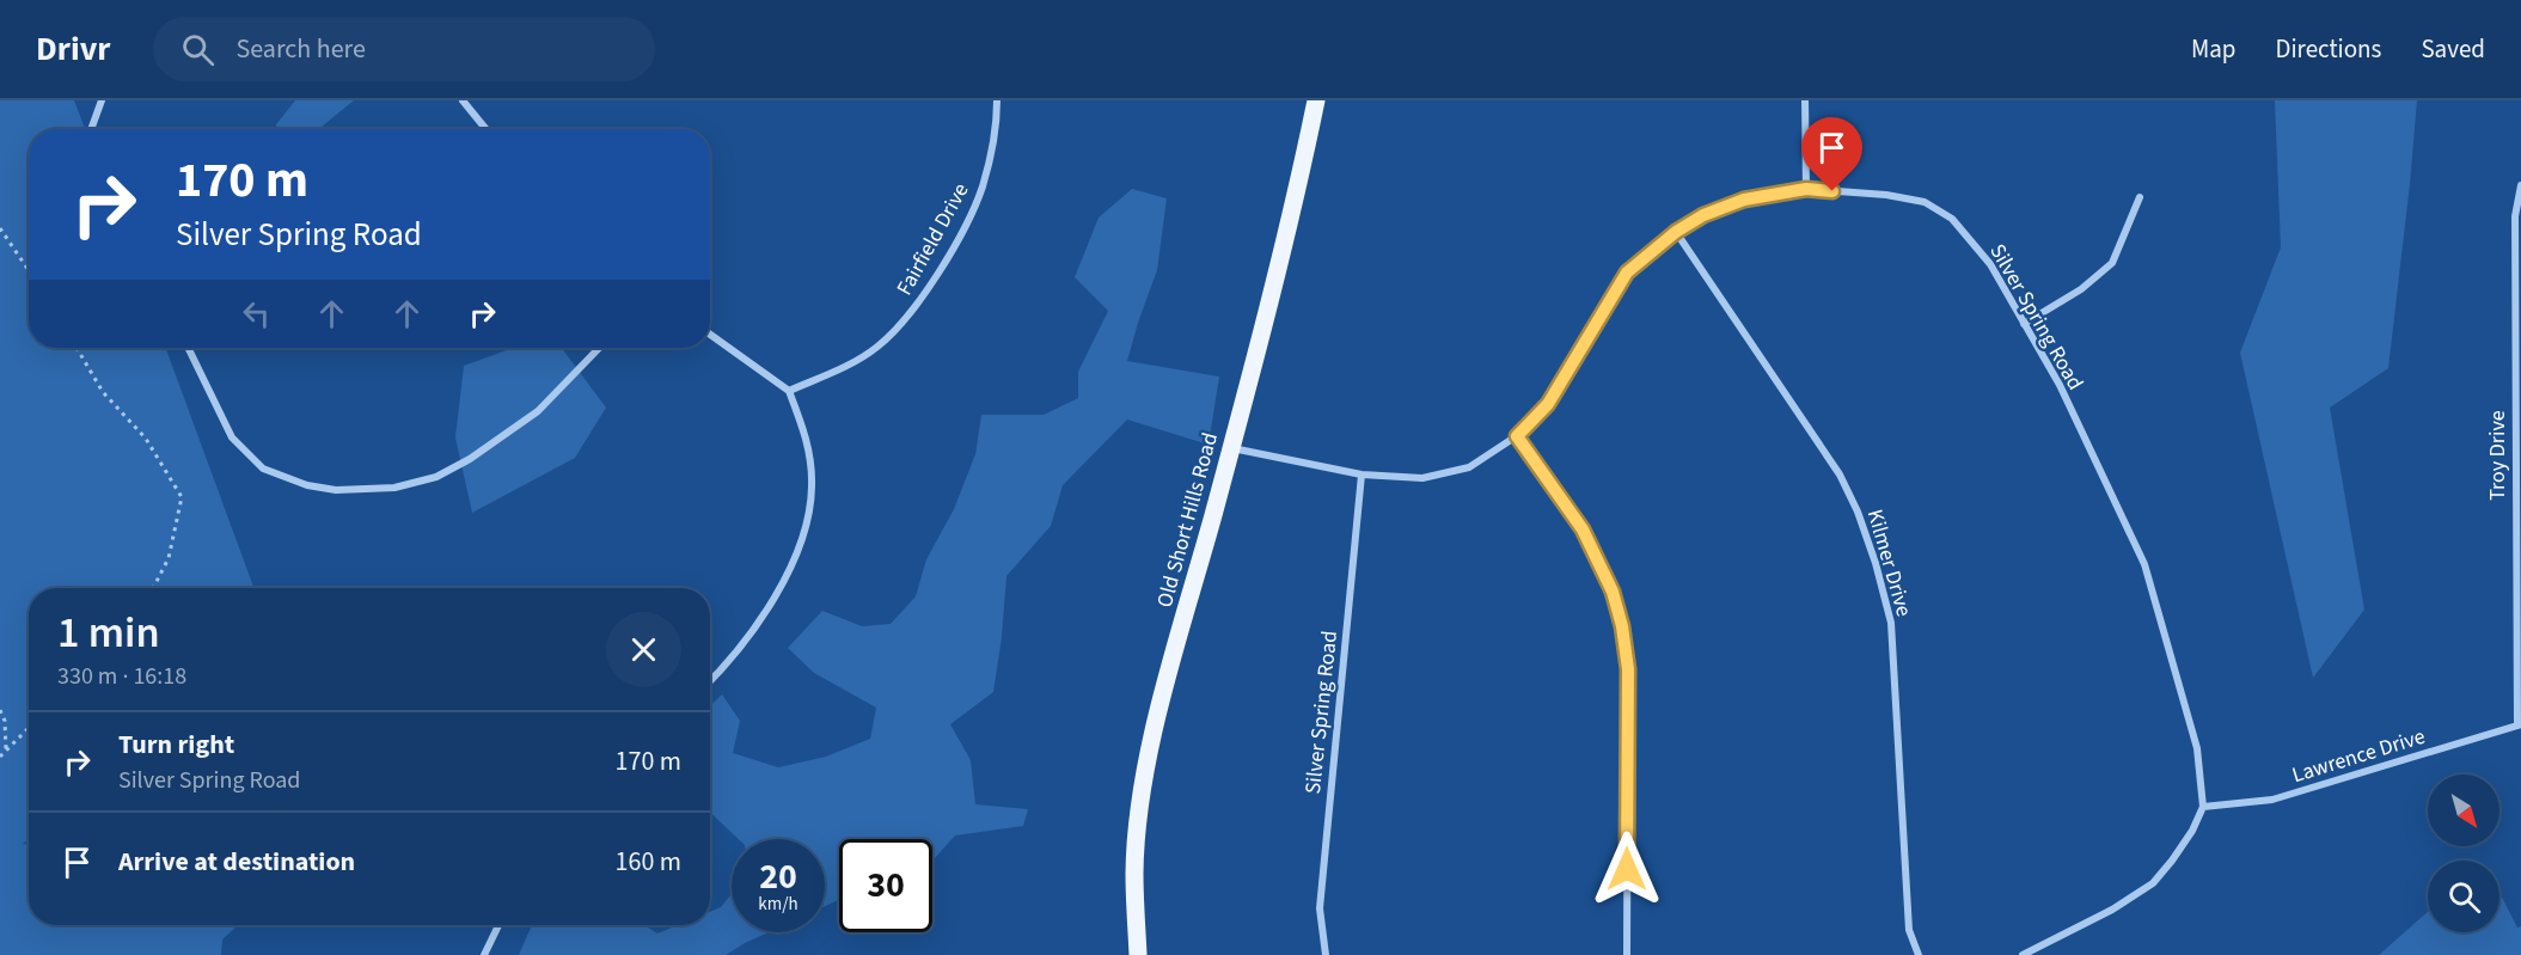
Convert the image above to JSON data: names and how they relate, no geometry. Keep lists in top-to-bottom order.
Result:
{
  "streets": {
    "main road": ["Old Short Hills Road"],
    "street": [
      "Fairfield Drive",
      "Silver Spring Road",
      "Troy Drive",
      "Kilmer Drive",
      "Lawrence Drive"
    ]
  },
  "crossings": [
    ["Silver Spring Road", "Old Short Hills Road"],
    ["Silver Spring Road", "Kilmer Drive"],
    ["Silver Spring Road", "Lawrence Drive"],
    ["Troy Drive", "Lawrence Drive"]
  ],
  "north": "bottom right",
  "page": {
    "header": "Drivr",
    "search": "Search here",
    "nav": ["Map", "Directions", "Saved"],
    "turn": ["170 m", "Silver Spring Road"],
    "heading": ["1 min", "330 m · 16:18"],
    "list": [
      {
        "name": "Turn right",
        "note": "Silver Spring Road",
        "value": "170 m"
      },
      {
        "name": "Arrive at destination",
        "value": "160 m"
      }
    ],
    "speed": "20 km/h",
    "limit": "30"
  }
}
